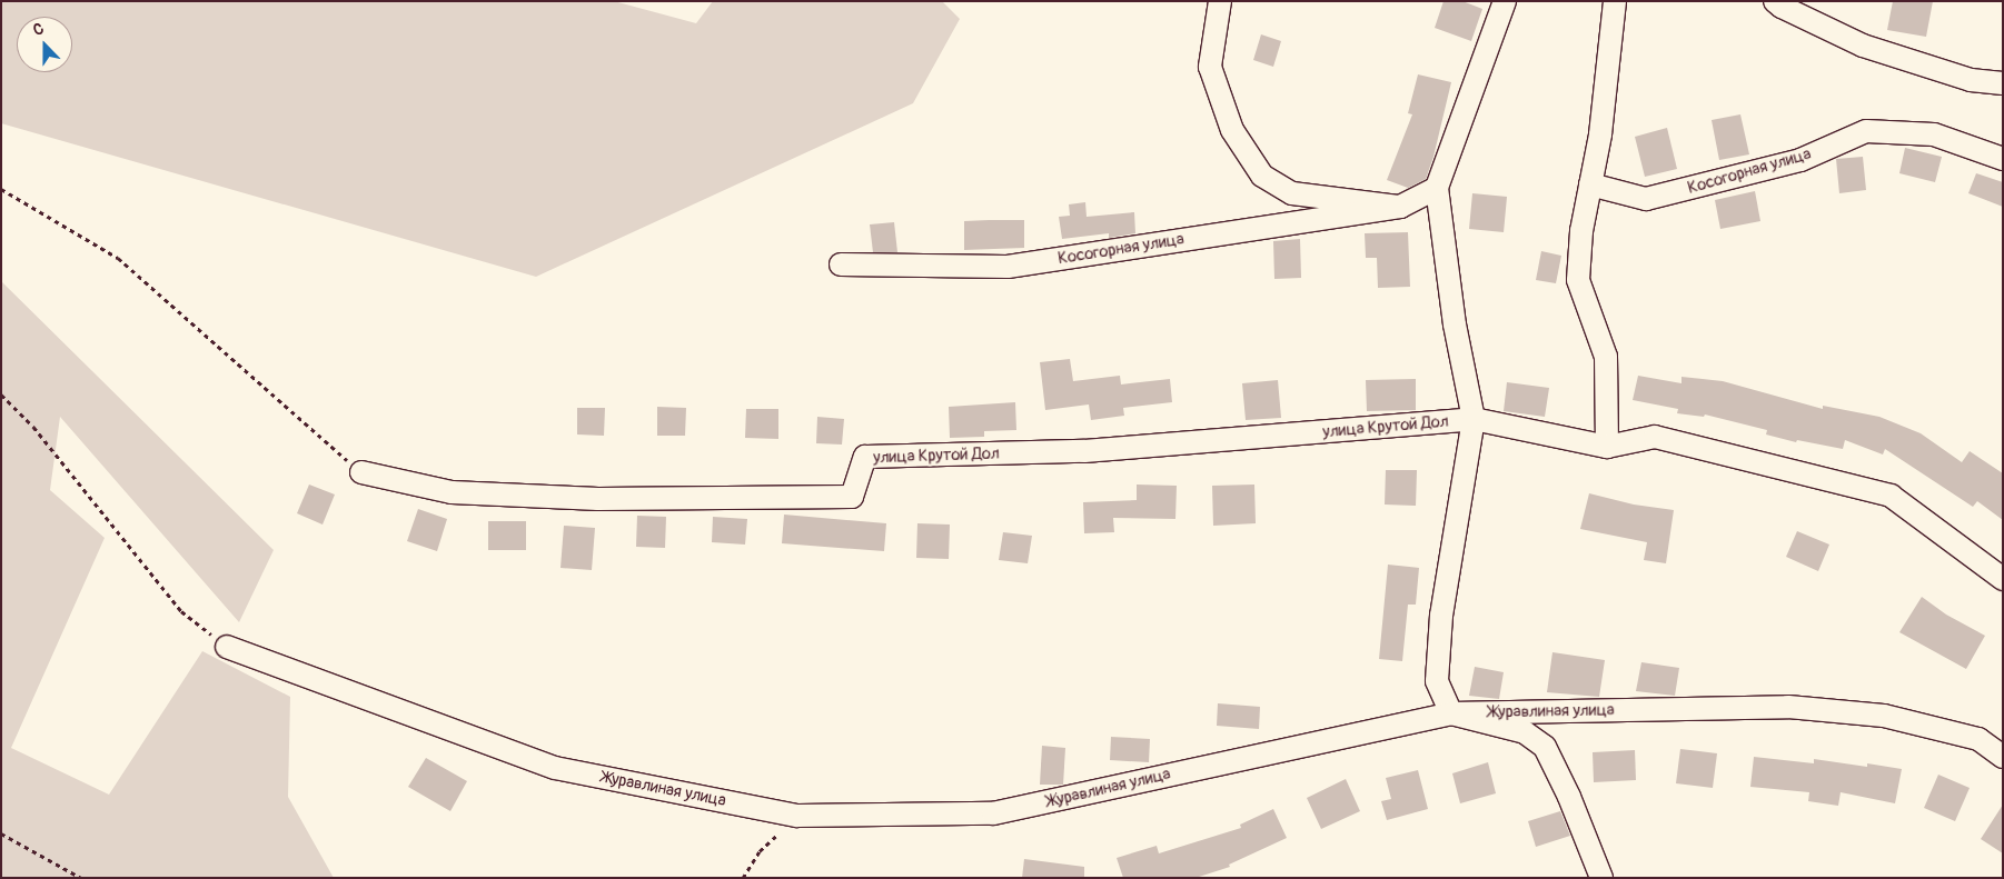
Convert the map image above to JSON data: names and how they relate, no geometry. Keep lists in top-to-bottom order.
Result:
{
  "streets": {
    "street": ["Косогорная улица", "улица Крутой Дол", "Журавлиная улица"]
  },
  "crossings": [
    ["улица Крутой Дол", "Журавлиная улица"]
  ],
  "north": "top"
}
